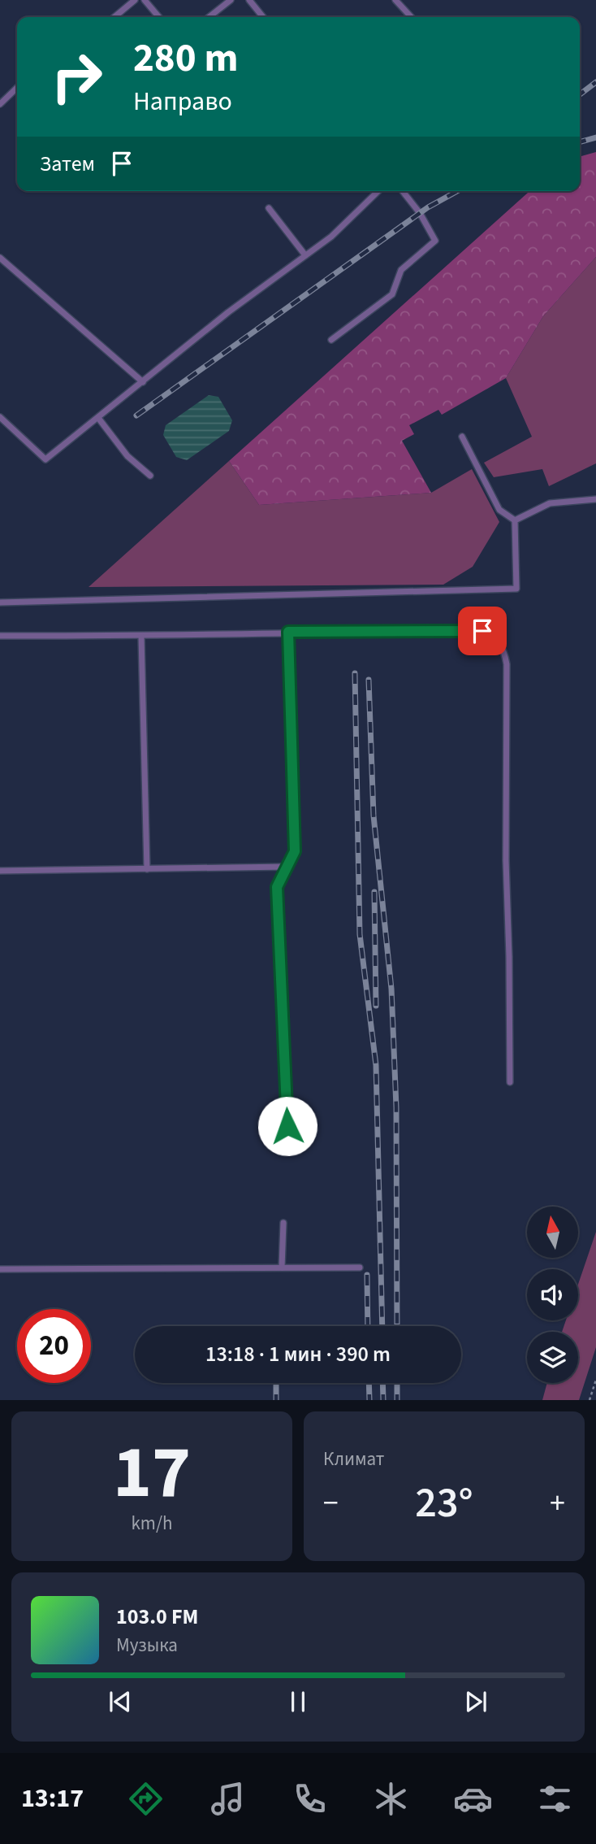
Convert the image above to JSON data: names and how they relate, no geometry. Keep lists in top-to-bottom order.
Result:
{
  "north": "top",
  "page": {
    "turn": ["280 m", "Направо"],
    "then": "Затем",
    "limit": "20",
    "trip": "13:18 · 1 мин · 390 m",
    "tile": [
      ["17", "km/h"],
      "Климат"
    ],
    "heat": ["−", "23°", "+"],
    "song": ["103.0 FM", "Музыка"],
    "tabs": "13:17"
  }
}
